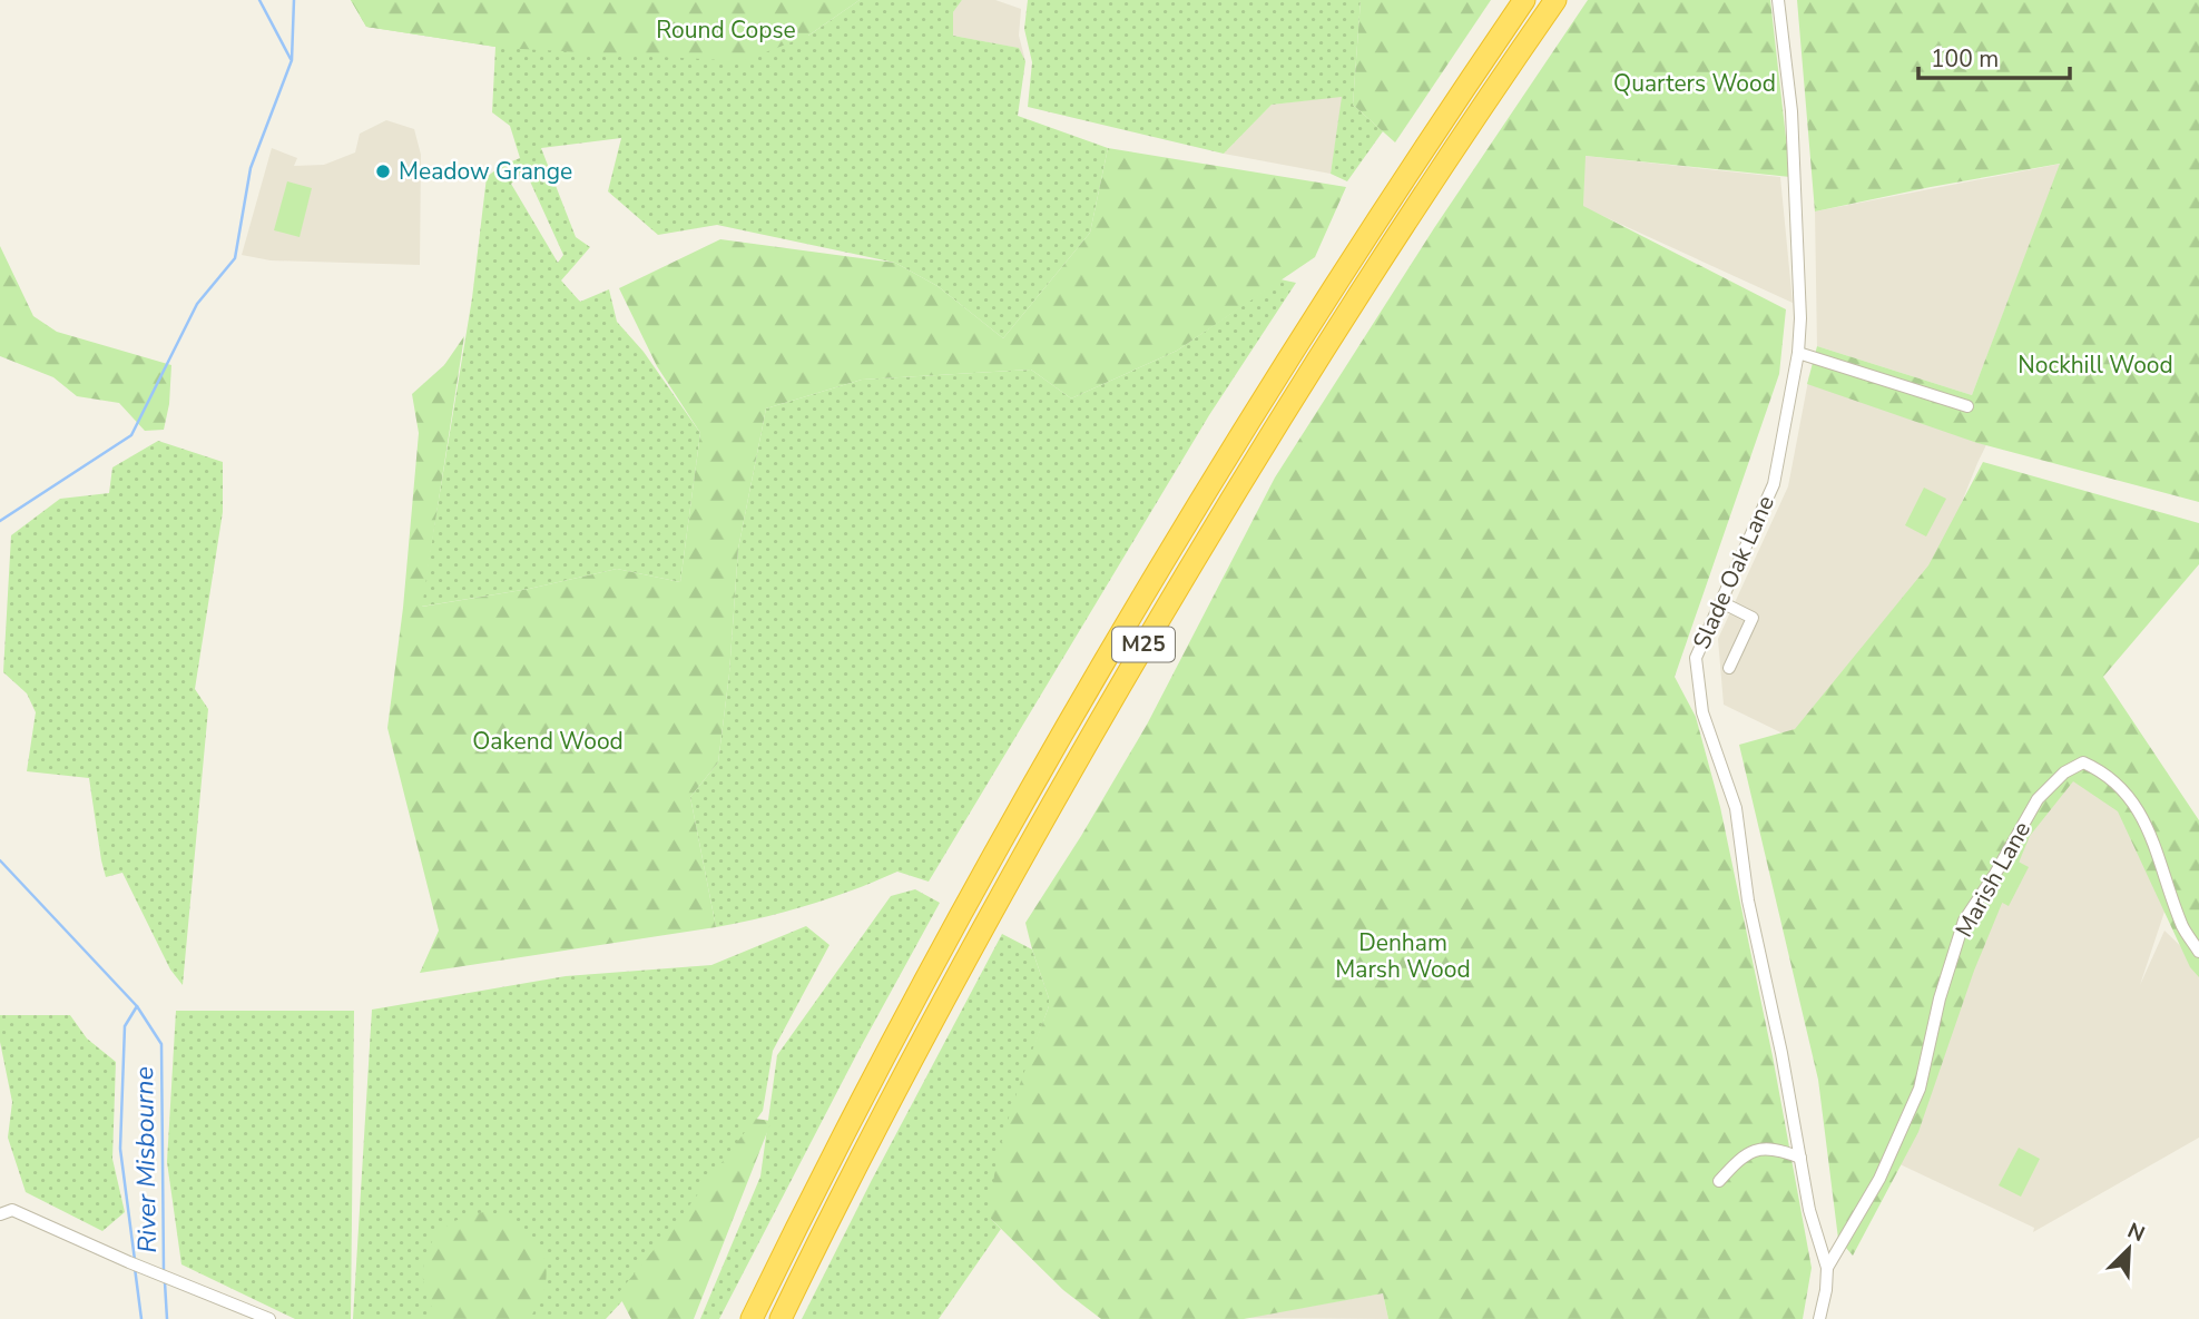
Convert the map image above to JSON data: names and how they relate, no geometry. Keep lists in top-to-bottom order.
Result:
{
  "streets": {
    "highway": ["M25"],
    "street": ["Slade Oak Lane", "Marish Lane"]
  },
  "crossings": [
    ["Slade Oak Lane", "Marish Lane"]
  ],
  "water": ["River Misbourne"],
  "parks": [
    "Round Copse",
    "Quarters Wood",
    "Nockhill Wood",
    "Oakend Wood",
    "Denham Marsh Wood"
  ],
  "places": ["Meadow Grange"],
  "scale_bar": "100 m",
  "north": "top right"
}
